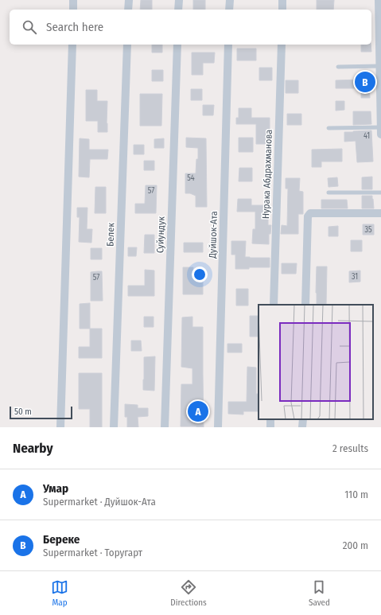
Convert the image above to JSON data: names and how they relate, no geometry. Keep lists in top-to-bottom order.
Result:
{
  "streets": {
    "street": [
      "Нурака Абдрахманова",
      "Белек",
      "Суйундук",
      "Дуйшок-Ата"
    ]
  },
  "house_numbers": [
    "41",
    "54",
    "57",
    "35",
    "31",
    "57"
  ],
  "scale_bar": "50 m",
  "page": {
    "search": "Search here",
    "pins": ["B", "A"],
    "scale": "50 m",
    "heading": ["Nearby", "2 results"],
    "list": [
      {
        "mark": "A",
        "name": "Умар",
        "note": "Supermarket · Дуйшок-Ата",
        "value": "110 m"
      },
      {
        "mark": "B",
        "name": "Береке",
        "note": "Supermarket · Торугарт",
        "value": "200 m"
      }
    ],
    "nav": ["Map", "Directions", "Saved"]
  }
}
